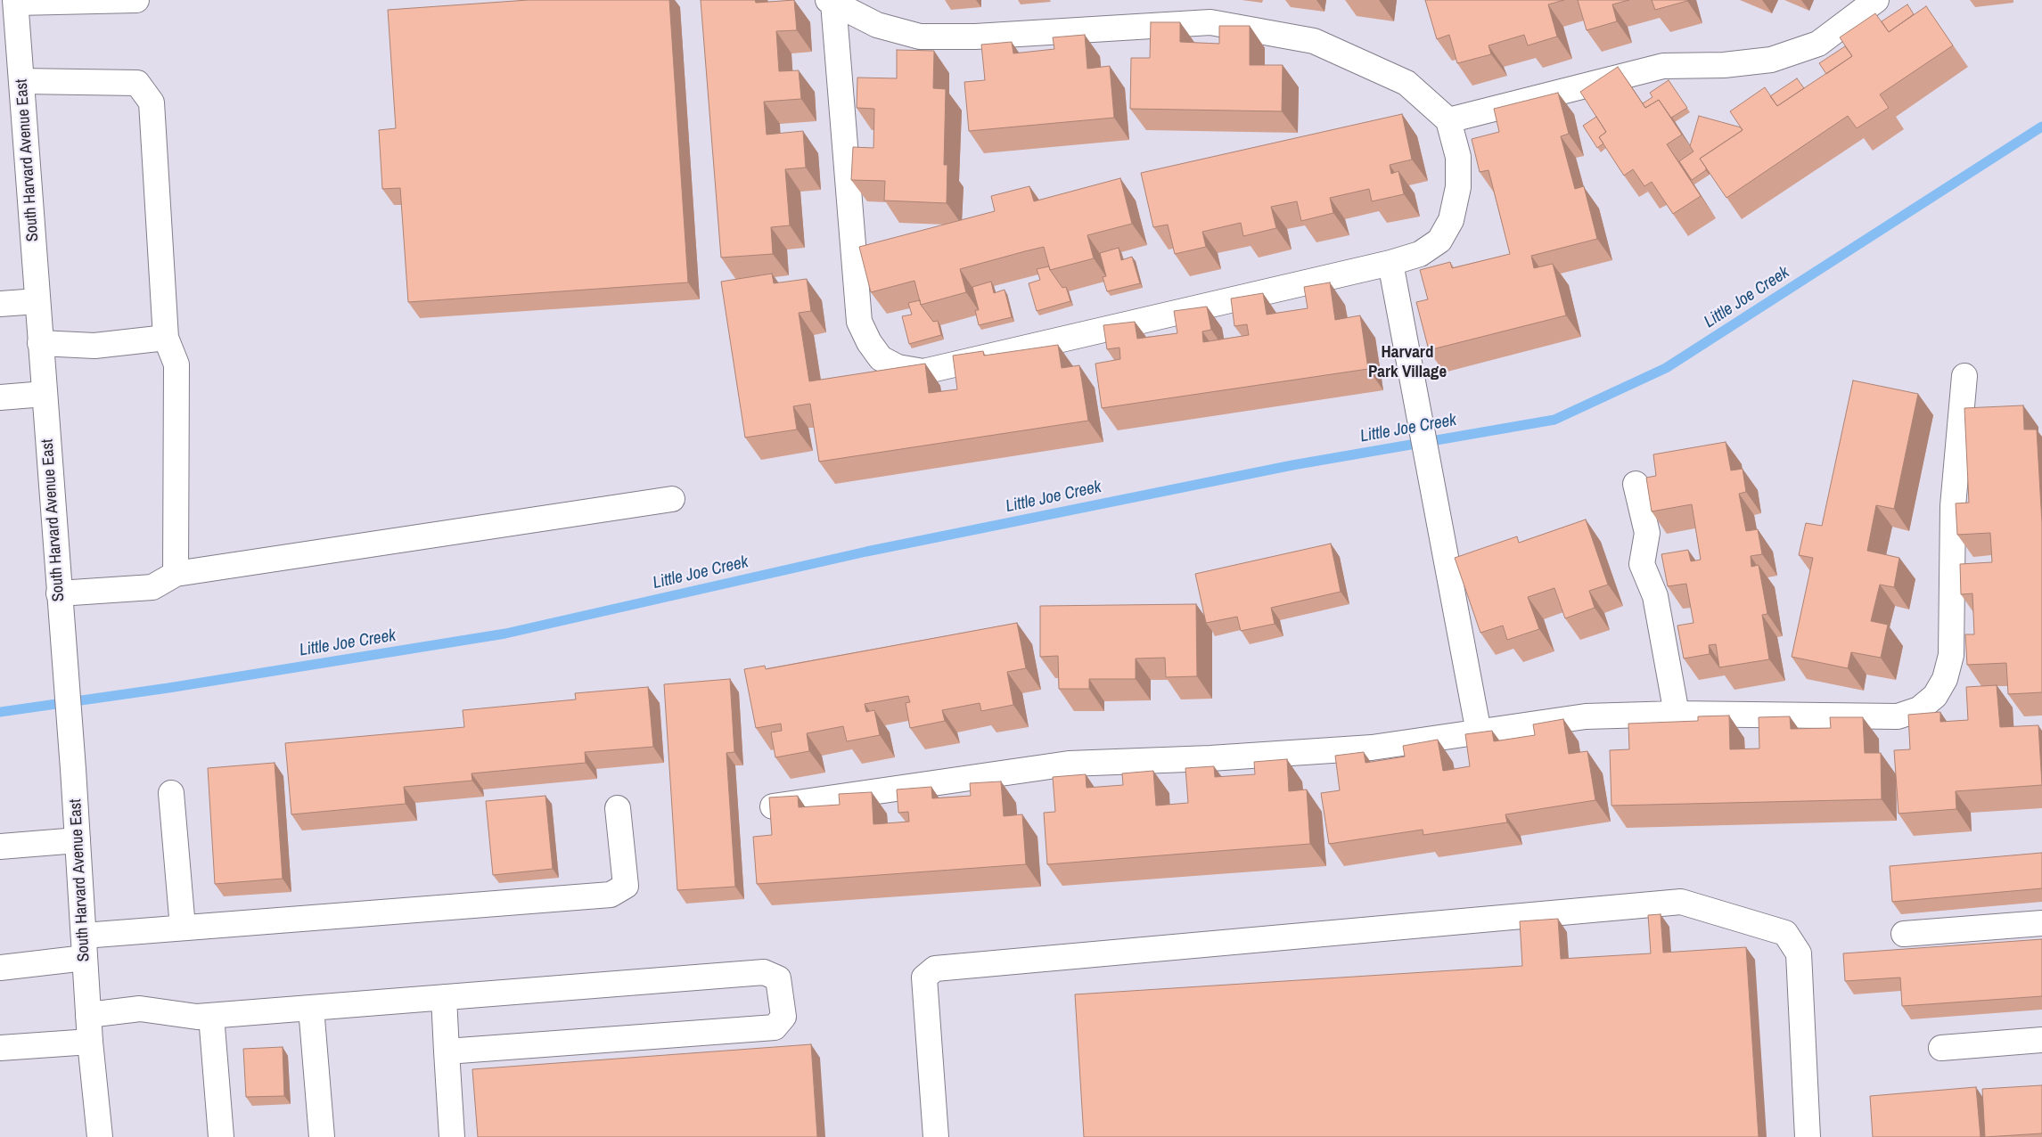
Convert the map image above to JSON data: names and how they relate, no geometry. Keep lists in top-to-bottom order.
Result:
{
  "streets": {
    "street": ["South Harvard Avenue East"]
  },
  "districts": ["Harvard Park Village"],
  "water": ["Little Joe Creek"]
}
